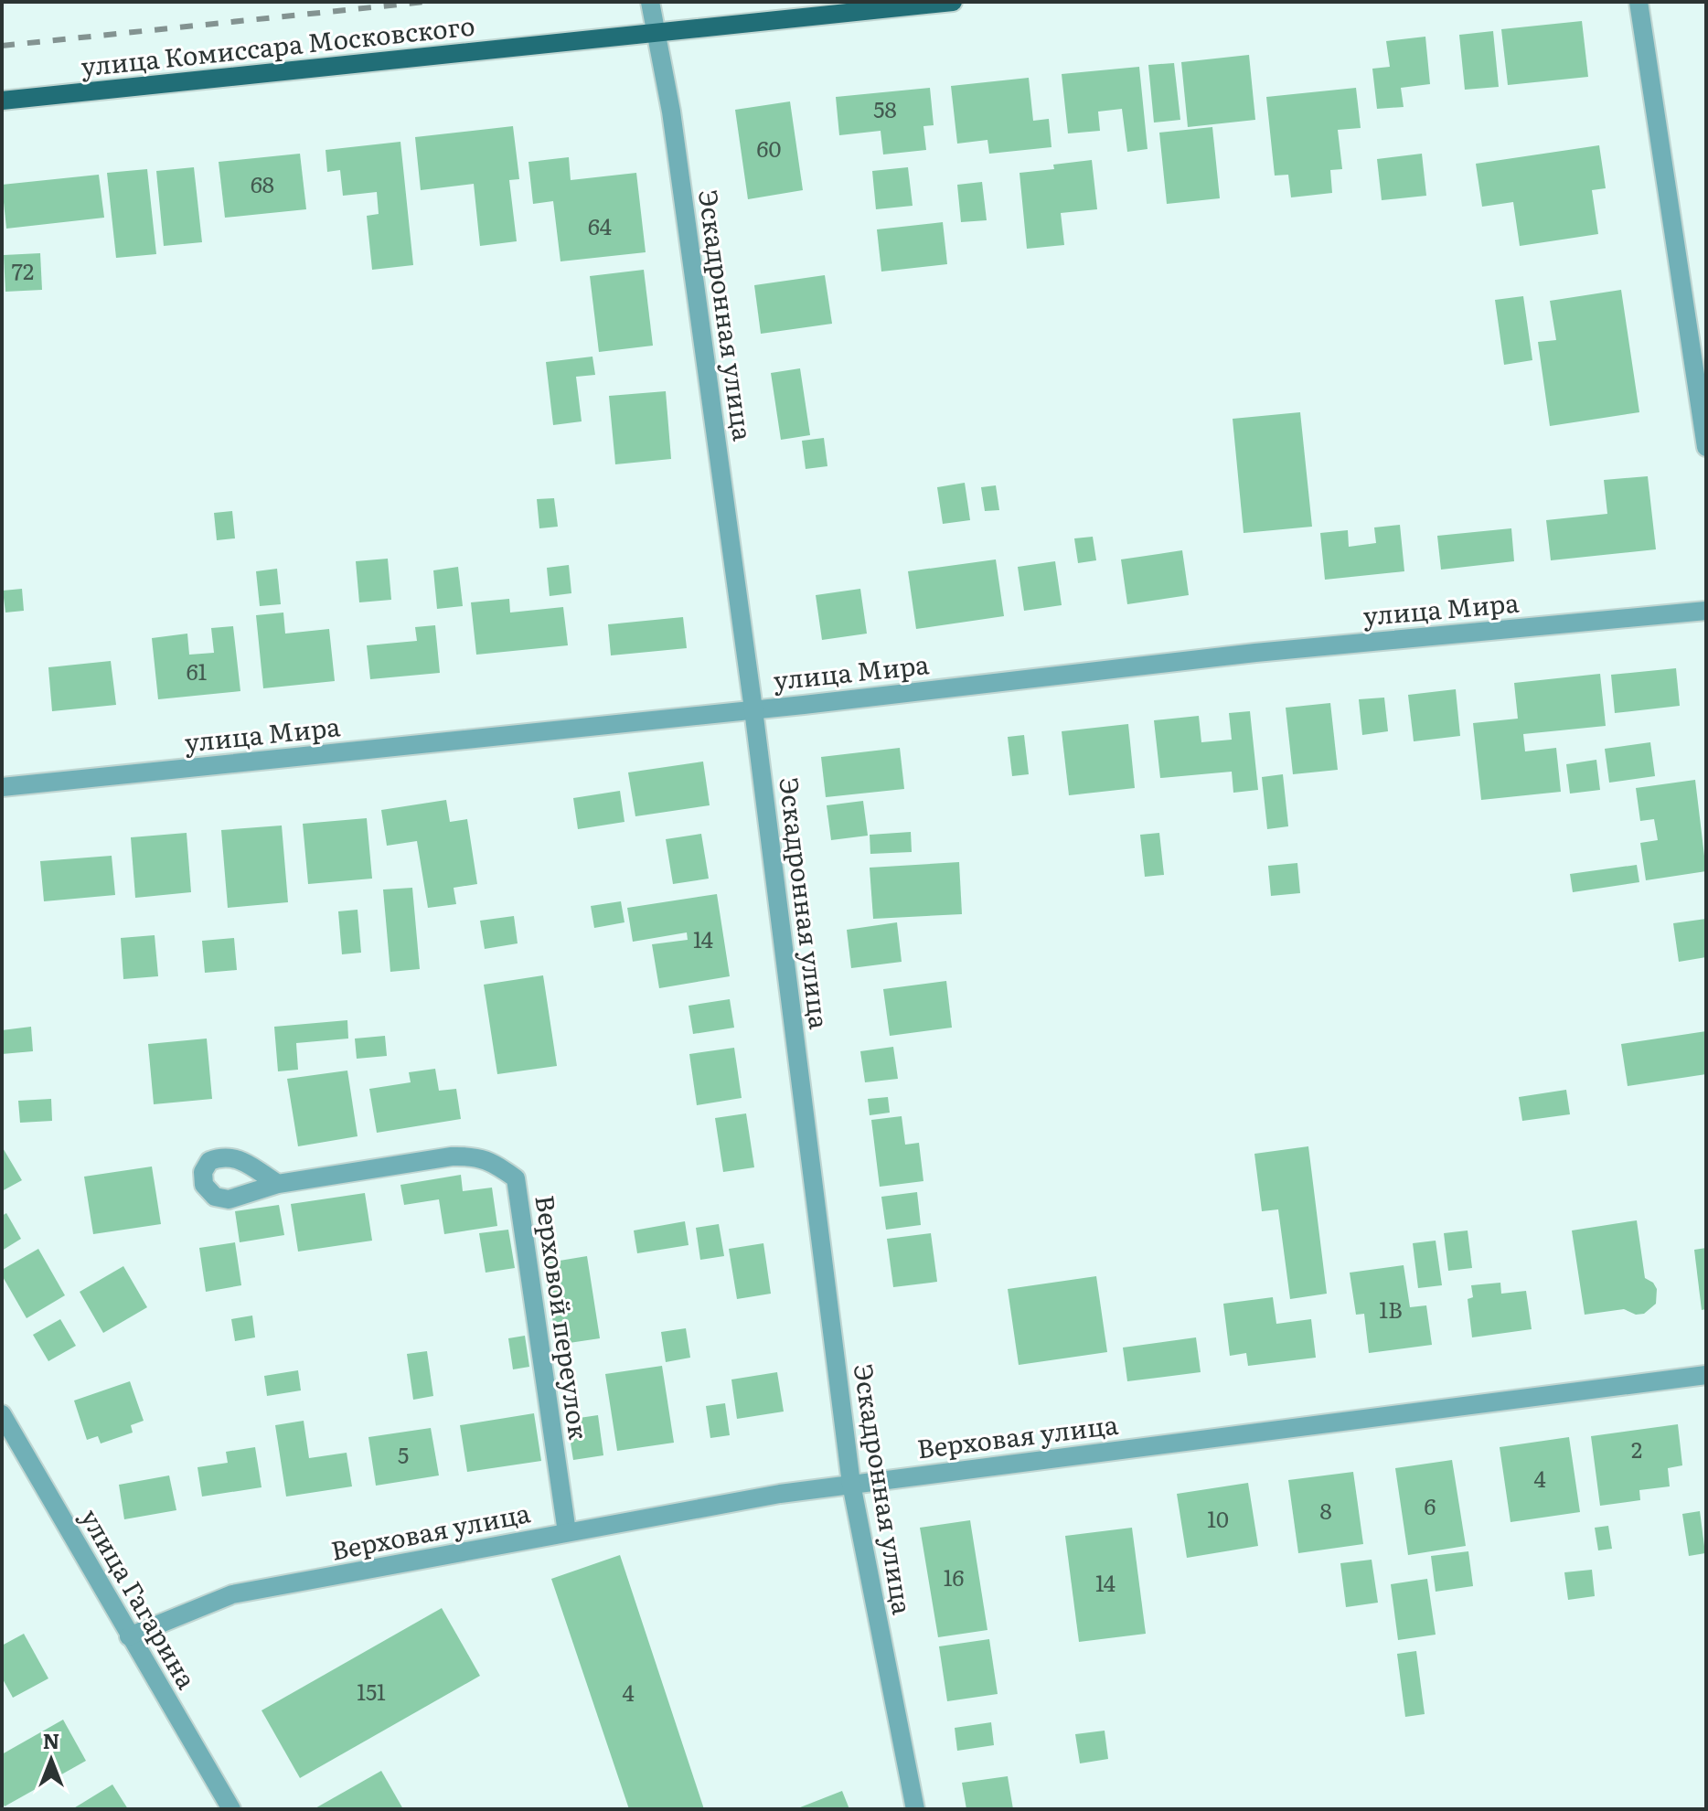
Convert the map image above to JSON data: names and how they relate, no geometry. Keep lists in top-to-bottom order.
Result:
{
  "streets": {
    "main road": ["улица Комиссара Московского"],
    "street": [
      "Эскадронная улица",
      "улица Мира",
      "Верховой переулок",
      "Верховая улица",
      "улица Гагарина"
    ]
  },
  "crossings": [
    ["улица Комиссара Московского", "Эскадронная улица"],
    ["Эскадронная улица", "улица Мира"],
    ["Эскадронная улица", "Верховая улица"],
    ["Верховой переулок", "Верховая улица"],
    ["Верховая улица", "улица Гагарина"]
  ],
  "house_numbers": [
    "58",
    "60",
    "68",
    "64",
    "72",
    "61",
    "14",
    "1В",
    "2",
    "5",
    "4",
    "6",
    "8",
    "10",
    "16",
    "14",
    "151",
    "4"
  ],
  "north": "top"
}
